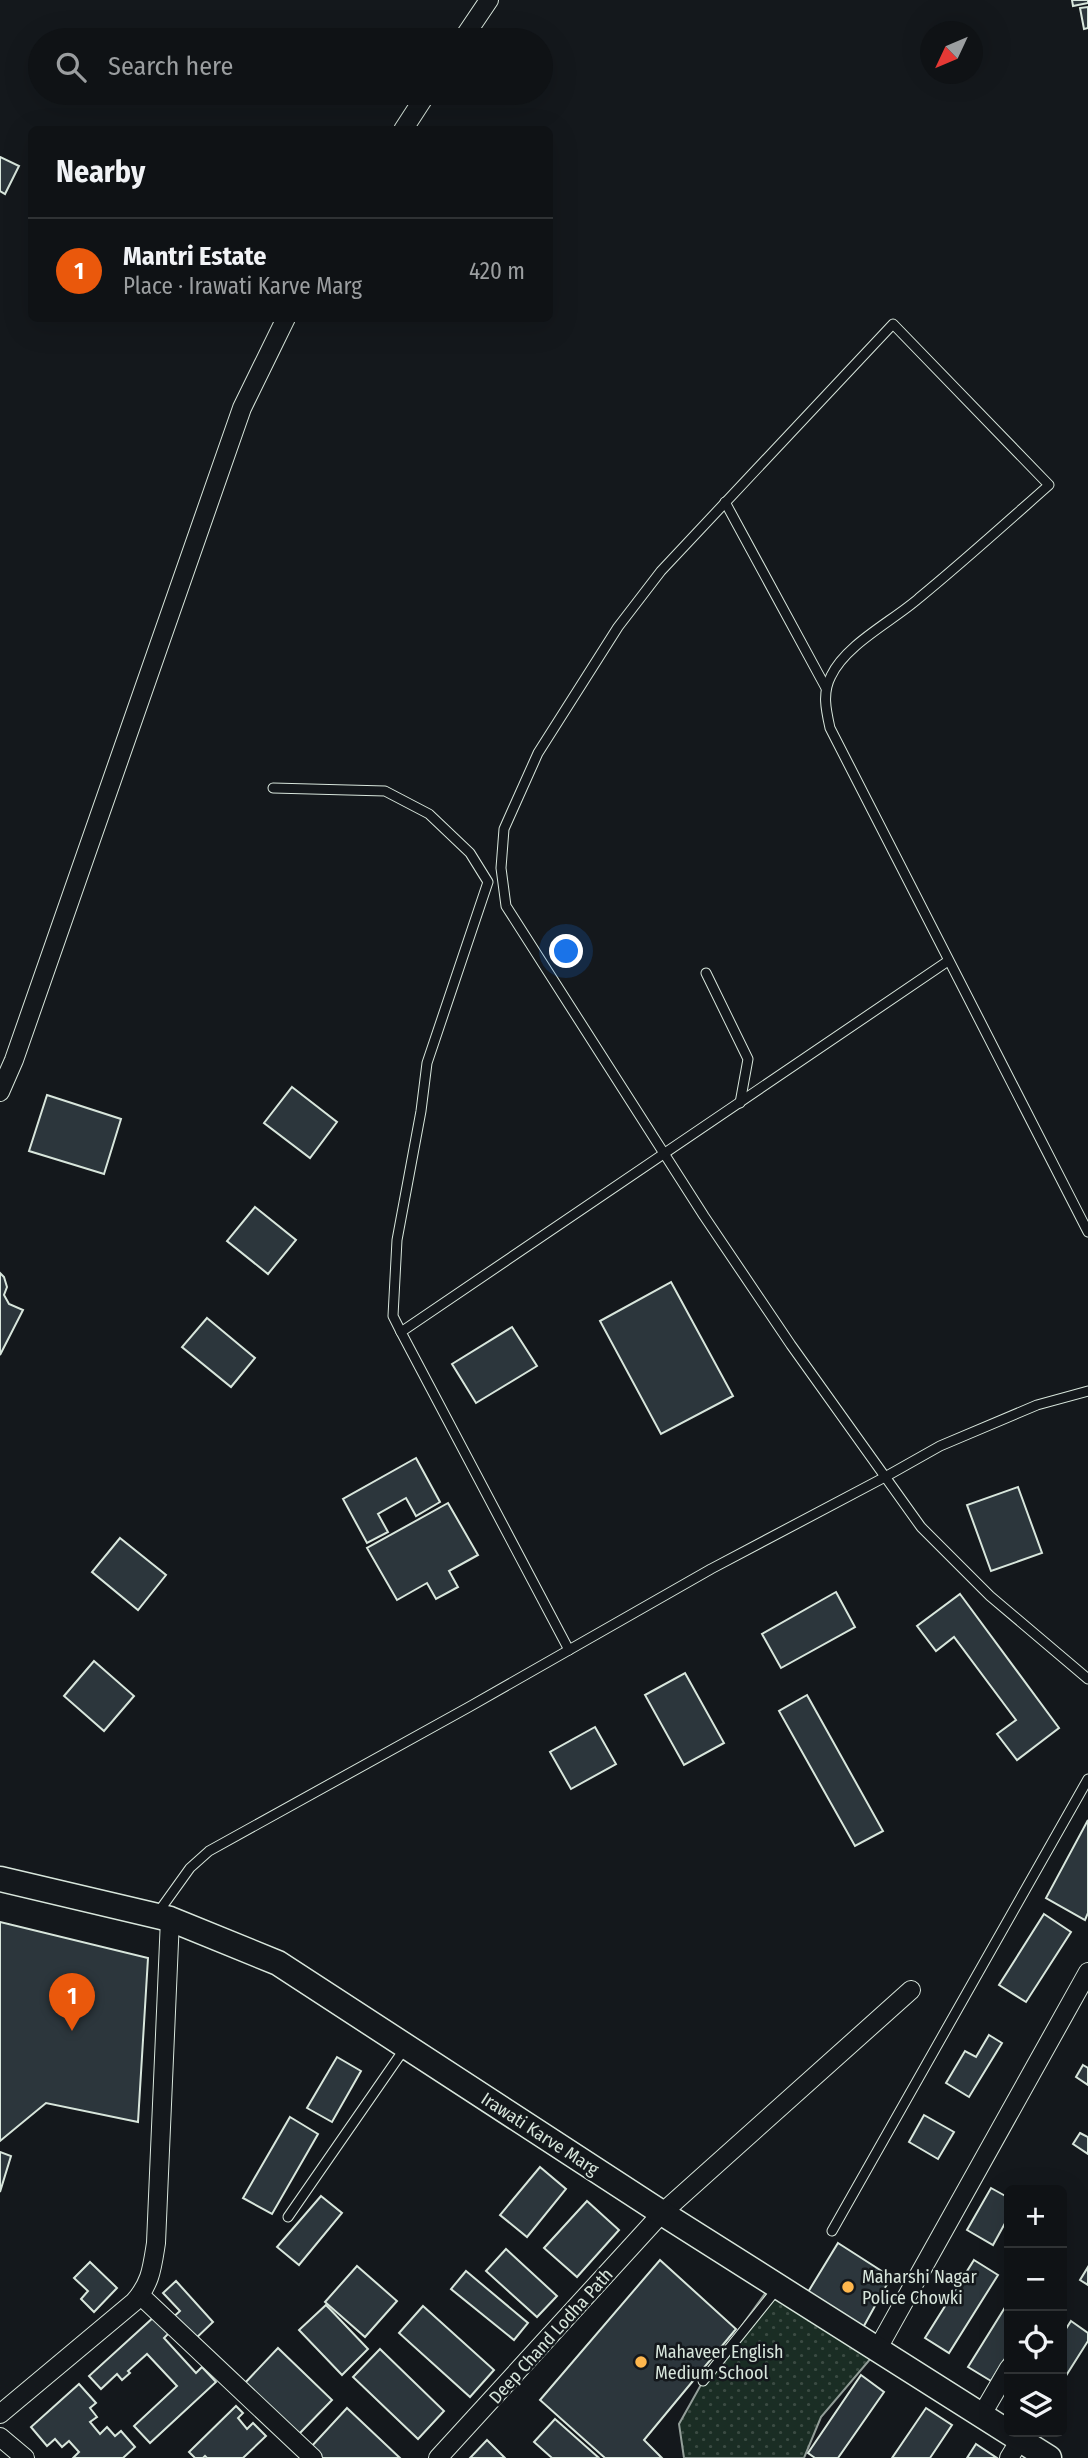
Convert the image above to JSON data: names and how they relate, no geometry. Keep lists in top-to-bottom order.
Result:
{
  "streets": {
    "main road": ["Irawati Karve Marg"],
    "street": ["Deep Chand Lodha Path"]
  },
  "crossings": [
    ["Irawati Karve Marg", "Deep Chand Lodha Path"]
  ],
  "places": ["Maharshi Nagar Police Chowki", "Mahaveer English Medium School"],
  "north": "bottom left",
  "page": {
    "search": "Search here",
    "heading": "Nearby",
    "list": [
      {
        "mark": "1",
        "name": "Mantri Estate",
        "note": "Place · Irawati Karve Marg",
        "value": "420 m"
      }
    ],
    "pins": "1",
    "map_buttons": ["+", "−"]
  }
}
